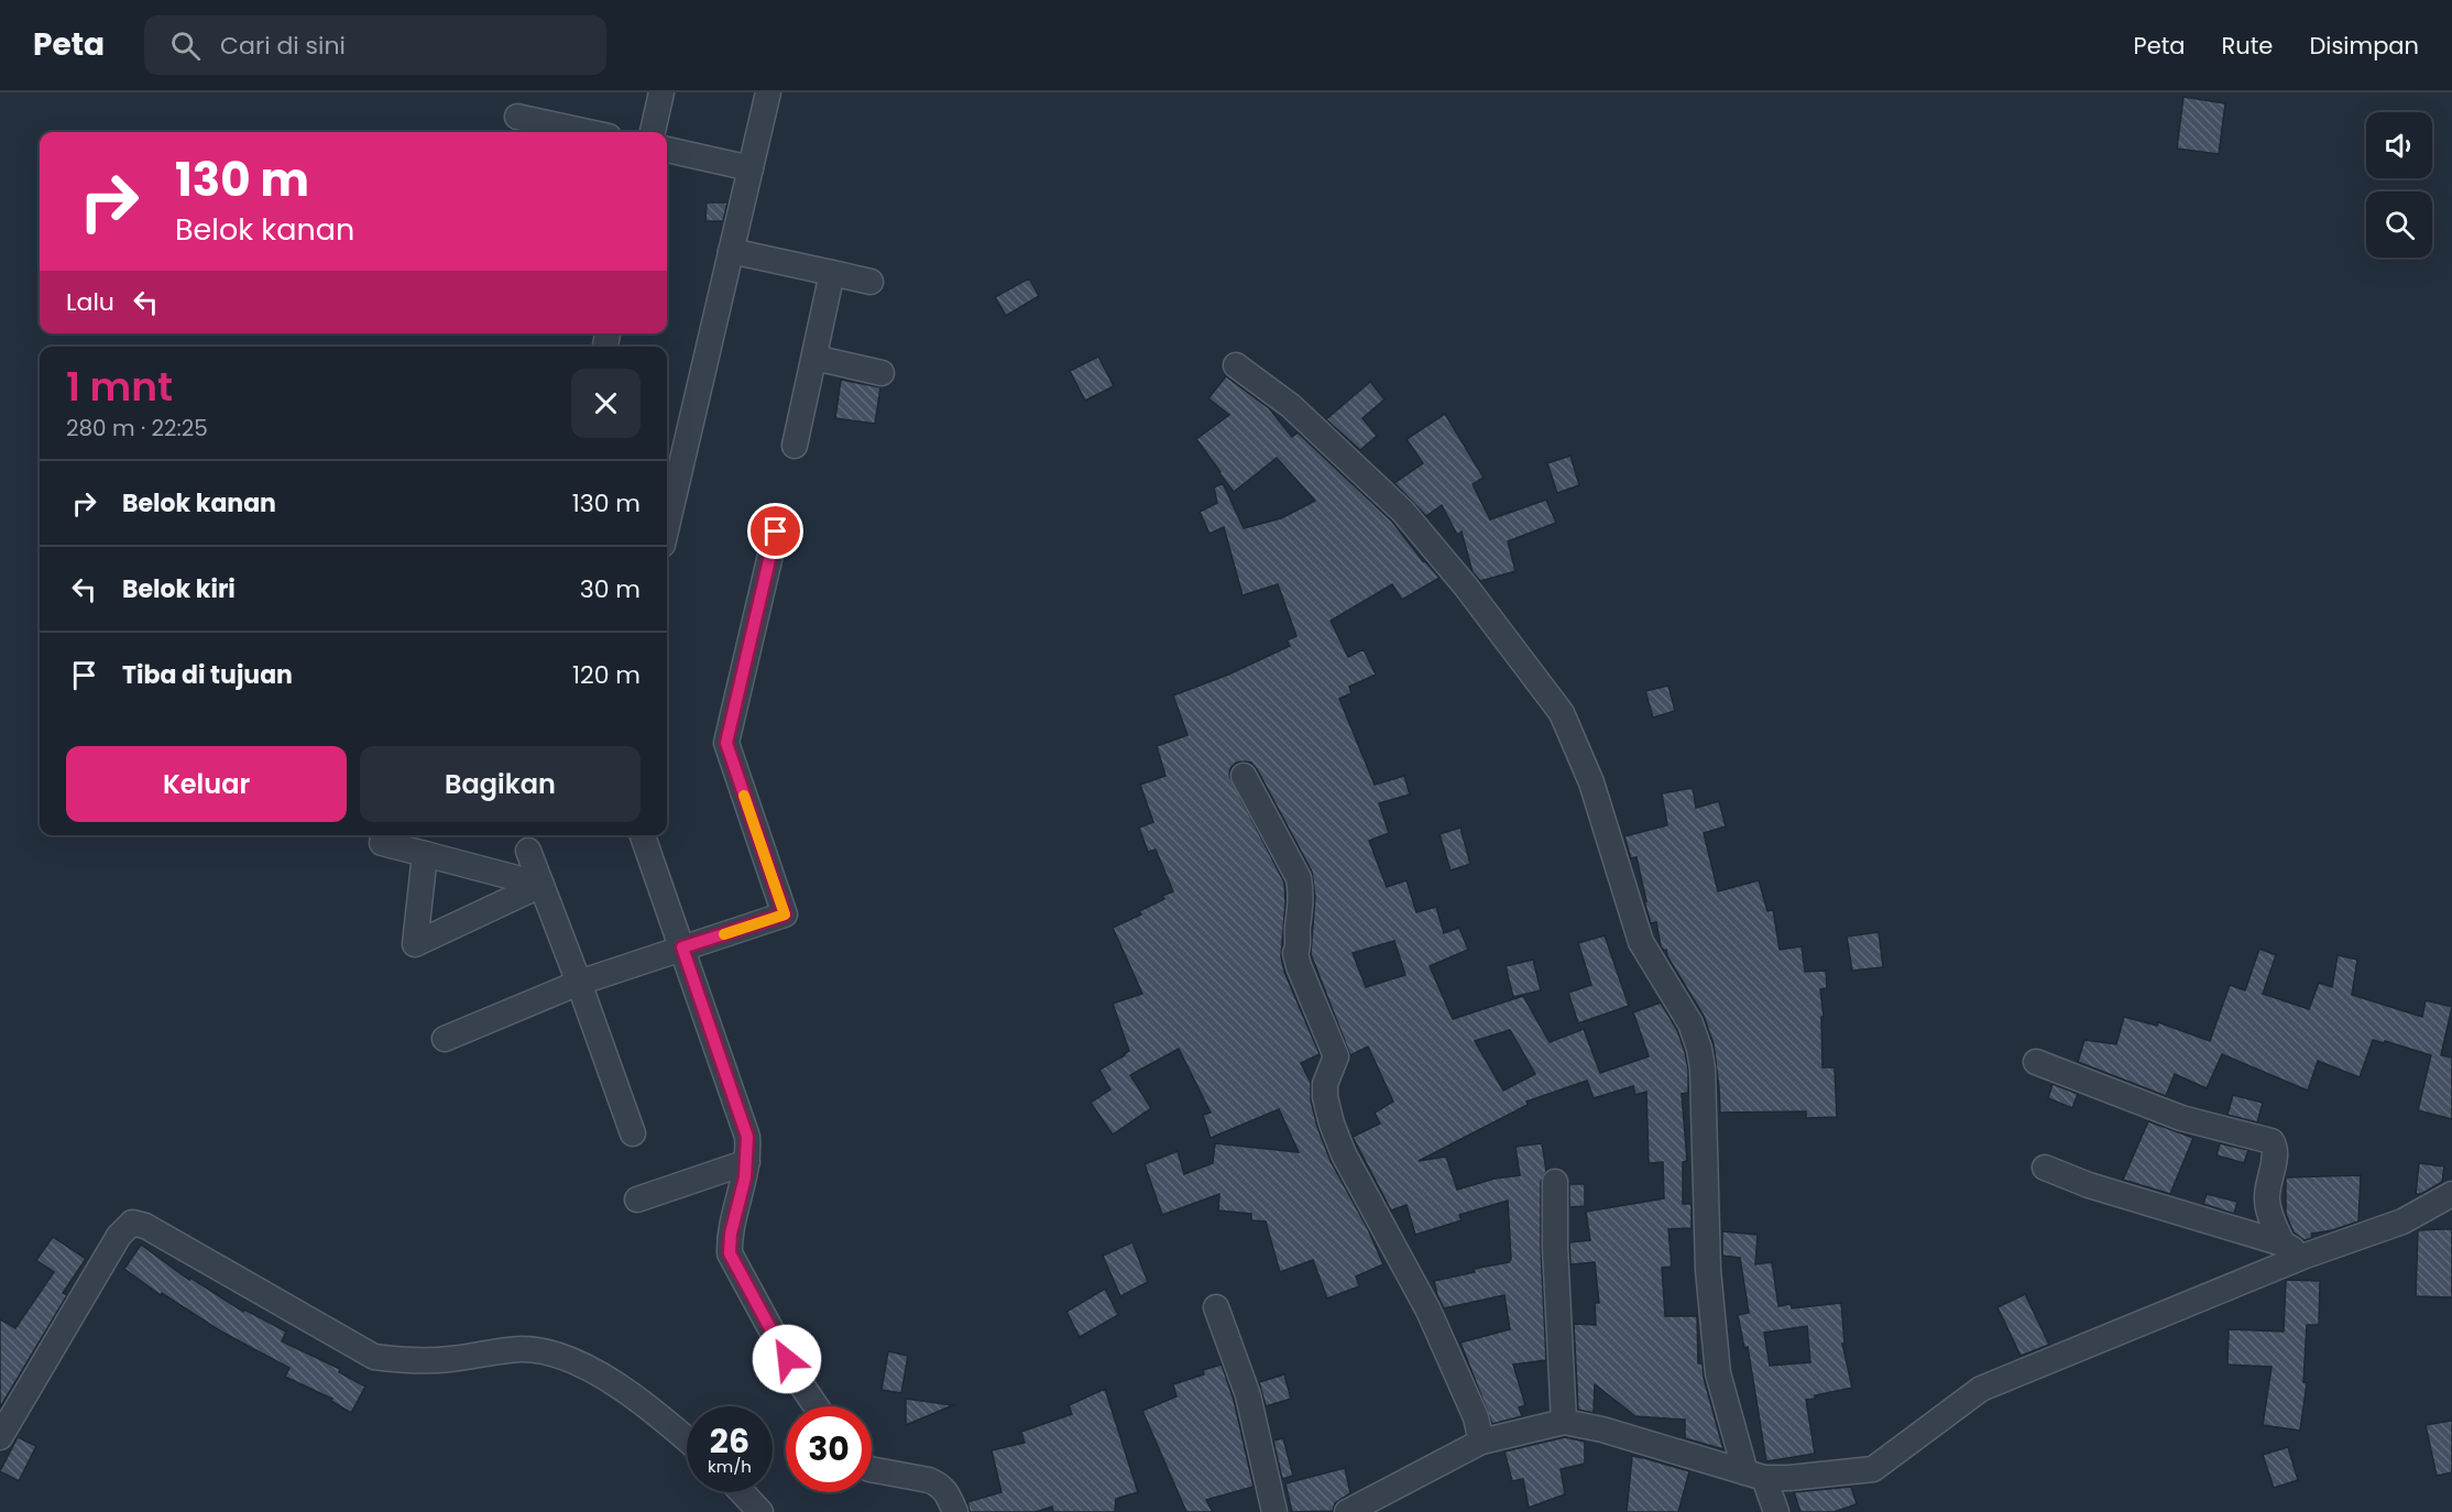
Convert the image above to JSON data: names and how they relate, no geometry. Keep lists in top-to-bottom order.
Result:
{
  "page": {
    "header": "Peta",
    "search": "Cari di sini",
    "nav": ["Peta", "Rute", "Disimpan"],
    "turn": ["130 m", "Belok kanan"],
    "then": "Lalu",
    "heading": ["1 mnt", "280 m · 22:25"],
    "list": [
      {
        "name": "Belok kanan",
        "value": "130 m"
      },
      {
        "name": "Belok kiri",
        "value": "30 m"
      },
      {
        "name": "Tiba di tujuan",
        "value": "120 m"
      }
    ],
    "buttons": ["Keluar", "Bagikan"],
    "speed": "26 km/h",
    "limit": "30"
  }
}
